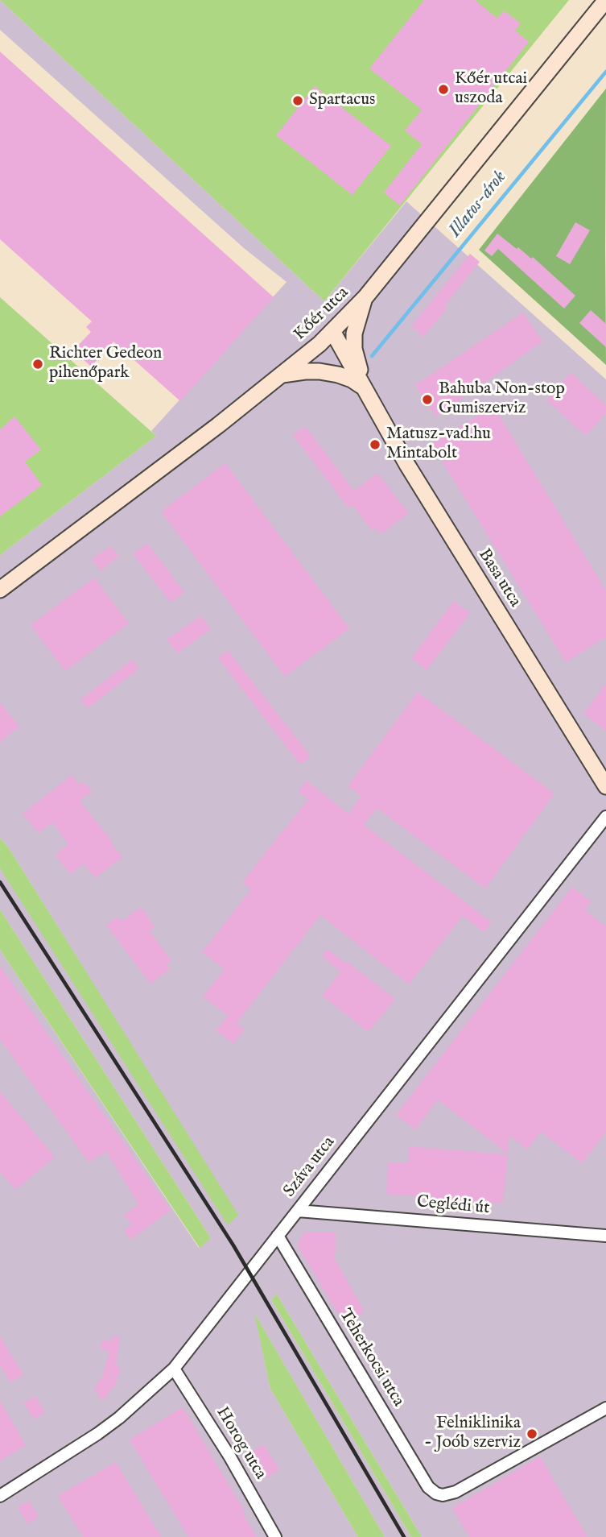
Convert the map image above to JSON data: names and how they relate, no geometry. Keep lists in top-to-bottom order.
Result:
{
  "streets": {
    "street": [
      "Kőér utca",
      "Basa utca",
      "Száva utca",
      "Ceglédi út",
      "Teherkocsi utca",
      "Horog utca"
    ]
  },
  "crossings": [
    ["Kőér utca", "Basa utca"],
    ["Száva utca", "Ceglédi út"],
    ["Száva utca", "Teherkocsi utca"],
    ["Száva utca", "Horog utca"]
  ],
  "water": ["Illatos-árok"],
  "places": [
    "Kőér utcai uszoda",
    "Spartacus",
    "Richter Gedeon pihenőpark",
    "Bahuba Non-stop Gumiszerviz",
    "Matusz-vad.hu Mintabolt",
    "Felniklinika - Joób szerviz"
  ]
}
